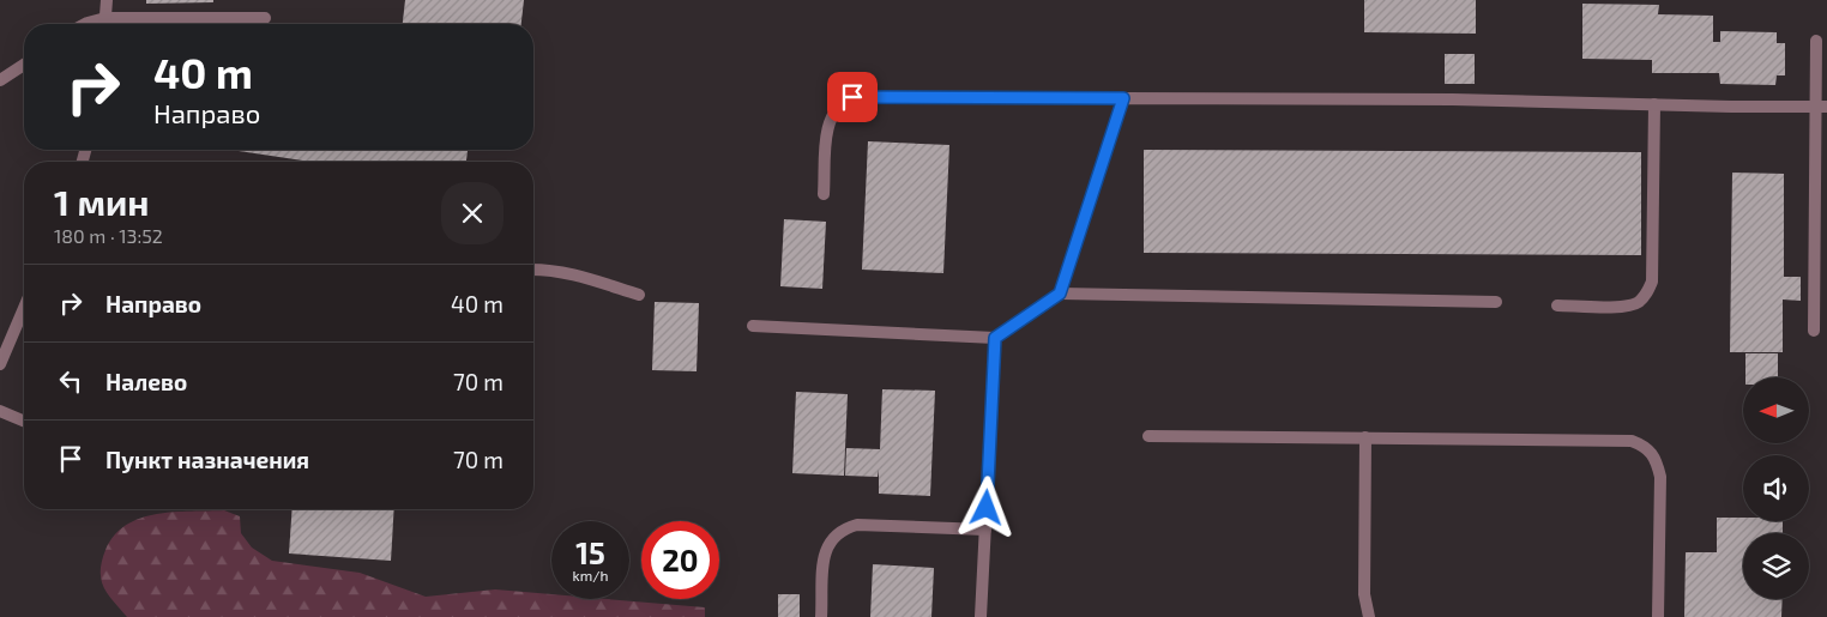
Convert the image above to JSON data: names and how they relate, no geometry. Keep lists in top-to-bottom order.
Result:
{
  "north": "left",
  "page": {
    "turn": ["40 m", "Направо"],
    "heading": ["1 мин", "180 m · 13:52"],
    "list": [
      {
        "name": "Направо",
        "value": "40 m"
      },
      {
        "name": "Налево",
        "value": "70 m"
      },
      {
        "name": "Пункт назначения",
        "value": "70 m"
      }
    ],
    "speed": "15 km/h",
    "limit": "20"
  }
}
